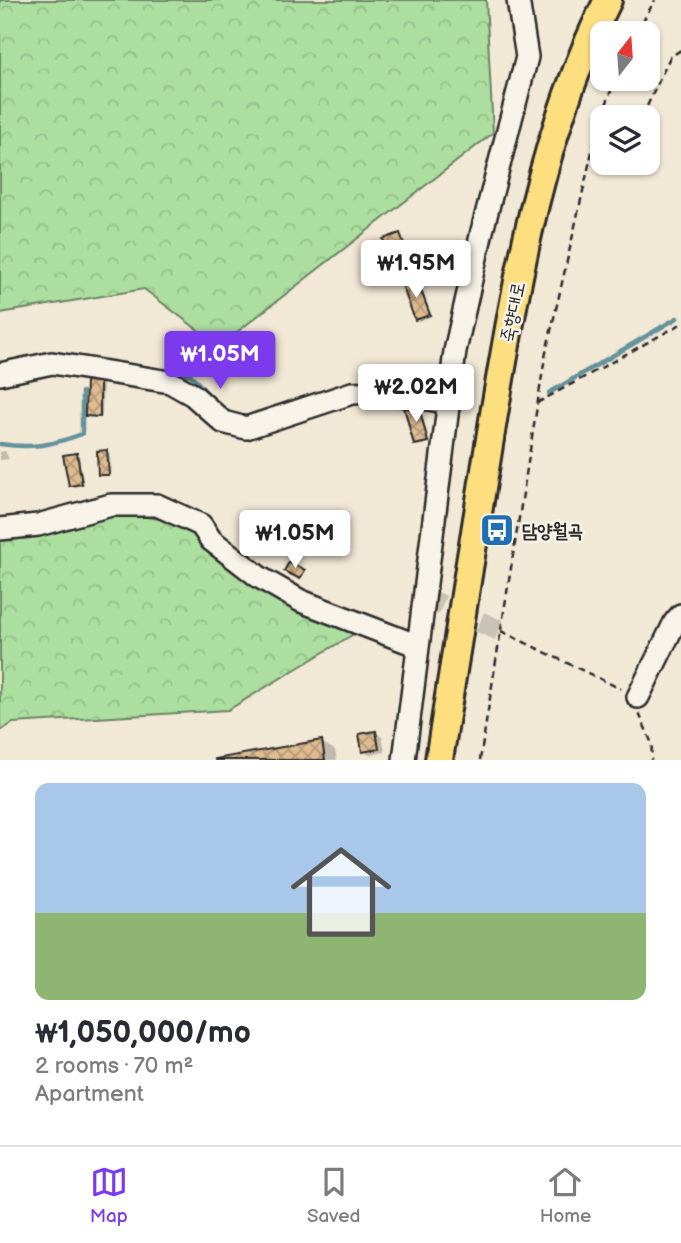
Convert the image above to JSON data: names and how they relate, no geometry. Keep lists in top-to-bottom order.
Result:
{
  "streets": {
    "main road": ["죽향대로"]
  },
  "places": {
    "bus stop": ["담양월곡"]
  },
  "north": "top",
  "page": {
    "price": [
      "₩1.95M",
      "₩1.05M",
      "₩2.02M",
      "₩1.05M"
    ],
    "list": [
      {
        "name": "₩1,050,000/mo",
        "note": "2 rooms · 70 m² · Apartment"
      }
    ],
    "tabs": ["Map", "Saved", "Home"]
  }
}
